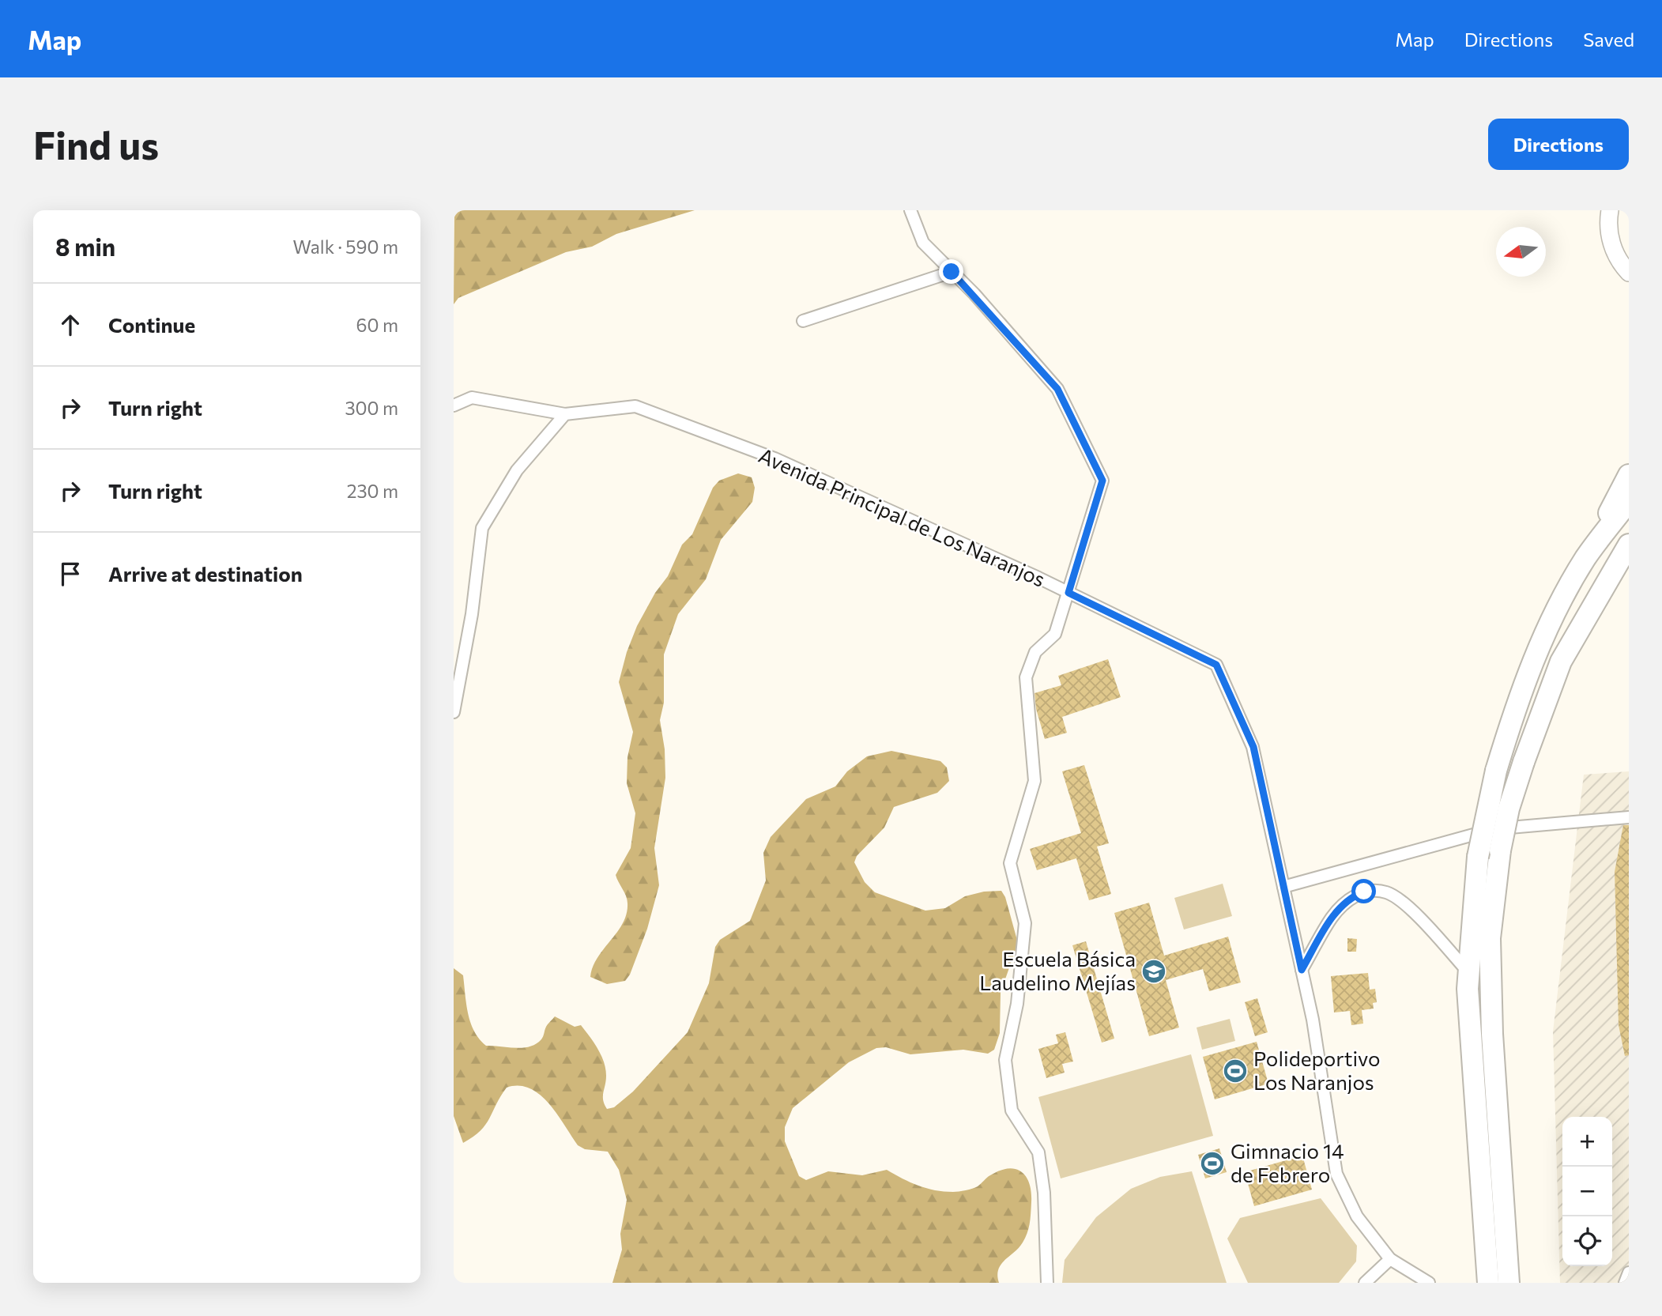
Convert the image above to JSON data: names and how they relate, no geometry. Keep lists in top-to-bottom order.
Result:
{
  "streets": {
    "street": ["Avenida Principal de Los Naranjos"]
  },
  "places": {
    "school or university": ["Escuela Básica Laudelino Mejías"],
    "sports": ["Polideportivo Los Naranjos", "Gimnacio 14 de Febrero"]
  },
  "north": "left",
  "page": {
    "header": "Map",
    "nav": ["Map", "Directions", "Saved"],
    "buttons": "Directions",
    "title": "Find us",
    "heading": ["8 min", "Walk · 590 m"],
    "list": [
      ["Continue", "60 m"],
      ["Turn right", "300 m"],
      ["Turn right", "230 m"],
      "Arrive at destination"
    ],
    "map_buttons": ["+", "−"]
  }
}
